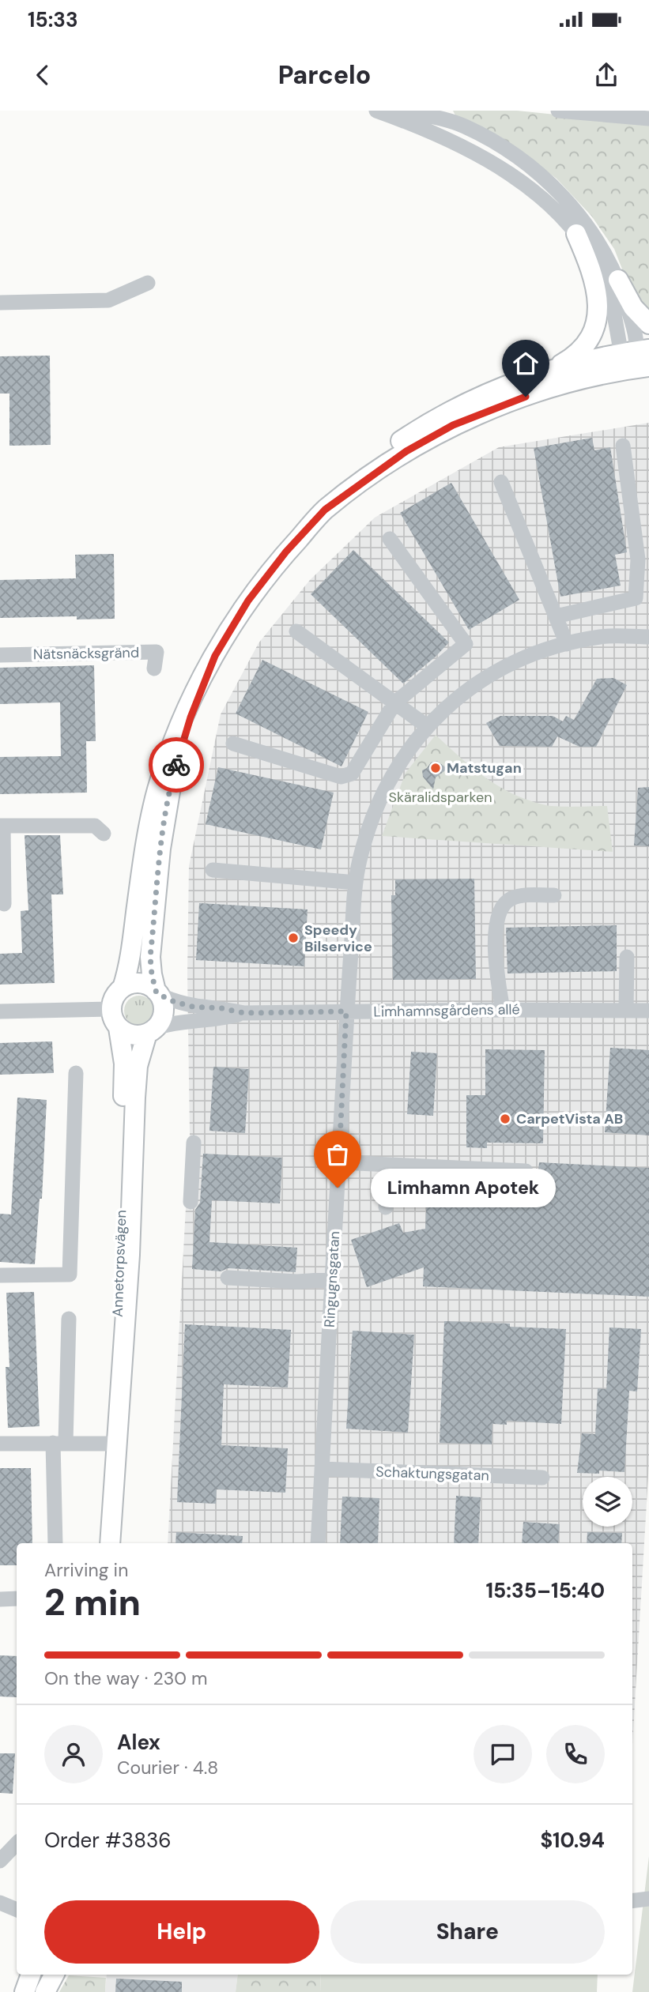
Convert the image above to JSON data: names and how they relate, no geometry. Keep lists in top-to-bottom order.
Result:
{
  "streets": {
    "main road": ["Annetorpsvägen"],
    "street": [
      "Nätsnäcksgränd",
      "Limhamnsgårdens allé",
      "Ringugnsgatan",
      "Schaktungsgatan"
    ]
  },
  "crossings": [
    ["Limhamnsgårdens allé", "Annetorpsvägen"],
    ["Limhamnsgårdens allé", "Ringugnsgatan"],
    ["Ringugnsgatan", "Schaktungsgatan"]
  ],
  "parks": ["Skäralidsparken"],
  "places": [
    "Matstugan",
    "Speedy Bilservice",
    "CarpetVista AB",
    "Limhamn Apotek"
  ],
  "page": {
    "status": "15:33",
    "header": "Parcelo",
    "bubble": "Limhamn Apotek",
    "heading": ["2 min", "Arriving in", "15:35–15:40"],
    "panel": [
      "Alex",
      "Courier · 4.8",
      "Order #3836",
      "$10.94"
    ],
    "bar": "On the way · 230 m",
    "buttons": ["Help", "Share"]
  }
}
